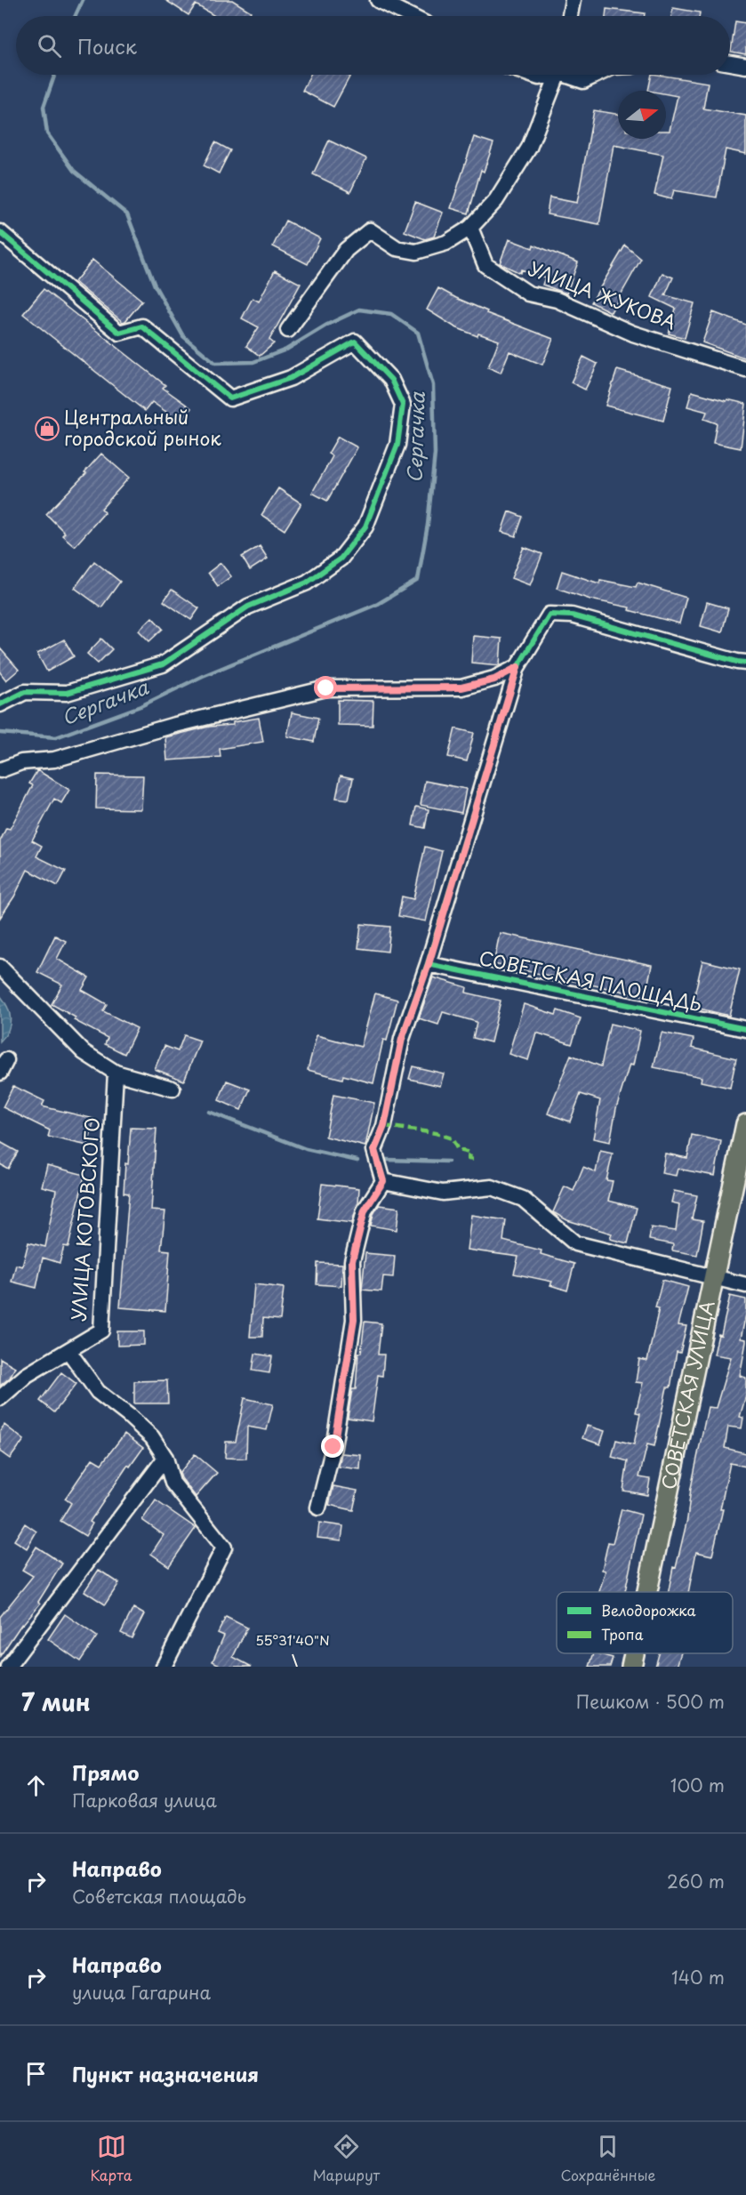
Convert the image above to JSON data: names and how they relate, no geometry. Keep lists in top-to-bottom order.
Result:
{
  "streets": {
    "main road": ["СОВЕТСКАЯ УЛИЦА"],
    "street": ["УЛИЦА ЖУКОВА", "СОВЕТСКАЯ ПЛОЩАДЬ", "УЛИЦА КОТОВСКОГО"]
  },
  "water": ["Сергачка"],
  "places": {
    "shop": ["Центральный городской рынок"]
  },
  "legend": ["Велодорожка", "Тропа"],
  "north": "right",
  "page": {
    "search": "Поиск",
    "heading": ["7 мин", "Пешком · 500 m"],
    "list": [
      ["Прямо", "Парковая улица", "100 m"],
      ["Направо", "Советская площадь", "260 m"],
      ["Направо", "улица Гагарина", "140 m"],
      "Пункт назначения"
    ],
    "nav": ["Карта", "Маршрут", "Сохранённые"]
  },
  "coordinates": ["55°31'40\"N"]
}
